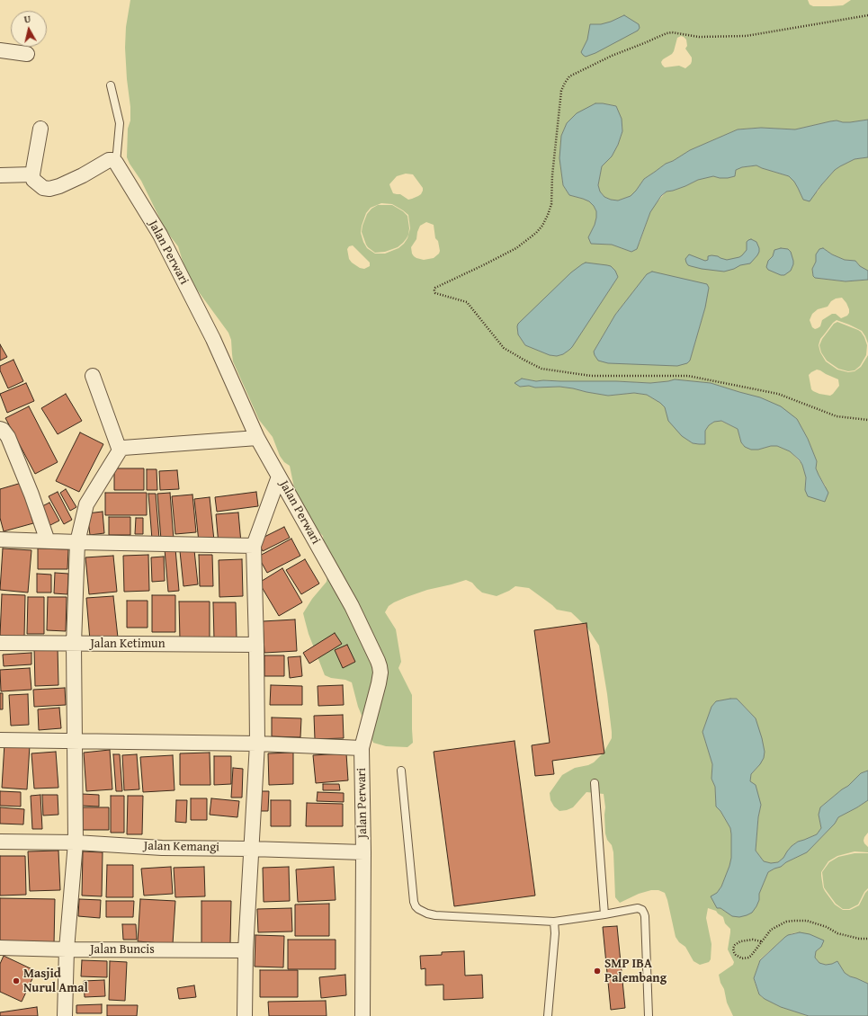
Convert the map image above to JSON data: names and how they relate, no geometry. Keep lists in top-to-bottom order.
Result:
{
  "streets": {
    "street": [
      "Jalan Perwari",
      "Jalan Ketimun",
      "Jalan Kemangi",
      "Jalan Buncis"
    ]
  },
  "crossings": [
    ["Jalan Perwari", "Jalan Kemangi"]
  ],
  "places": ["SMP IBA Palembang", "Masjid Nurul Amal"],
  "north": "top"
}
